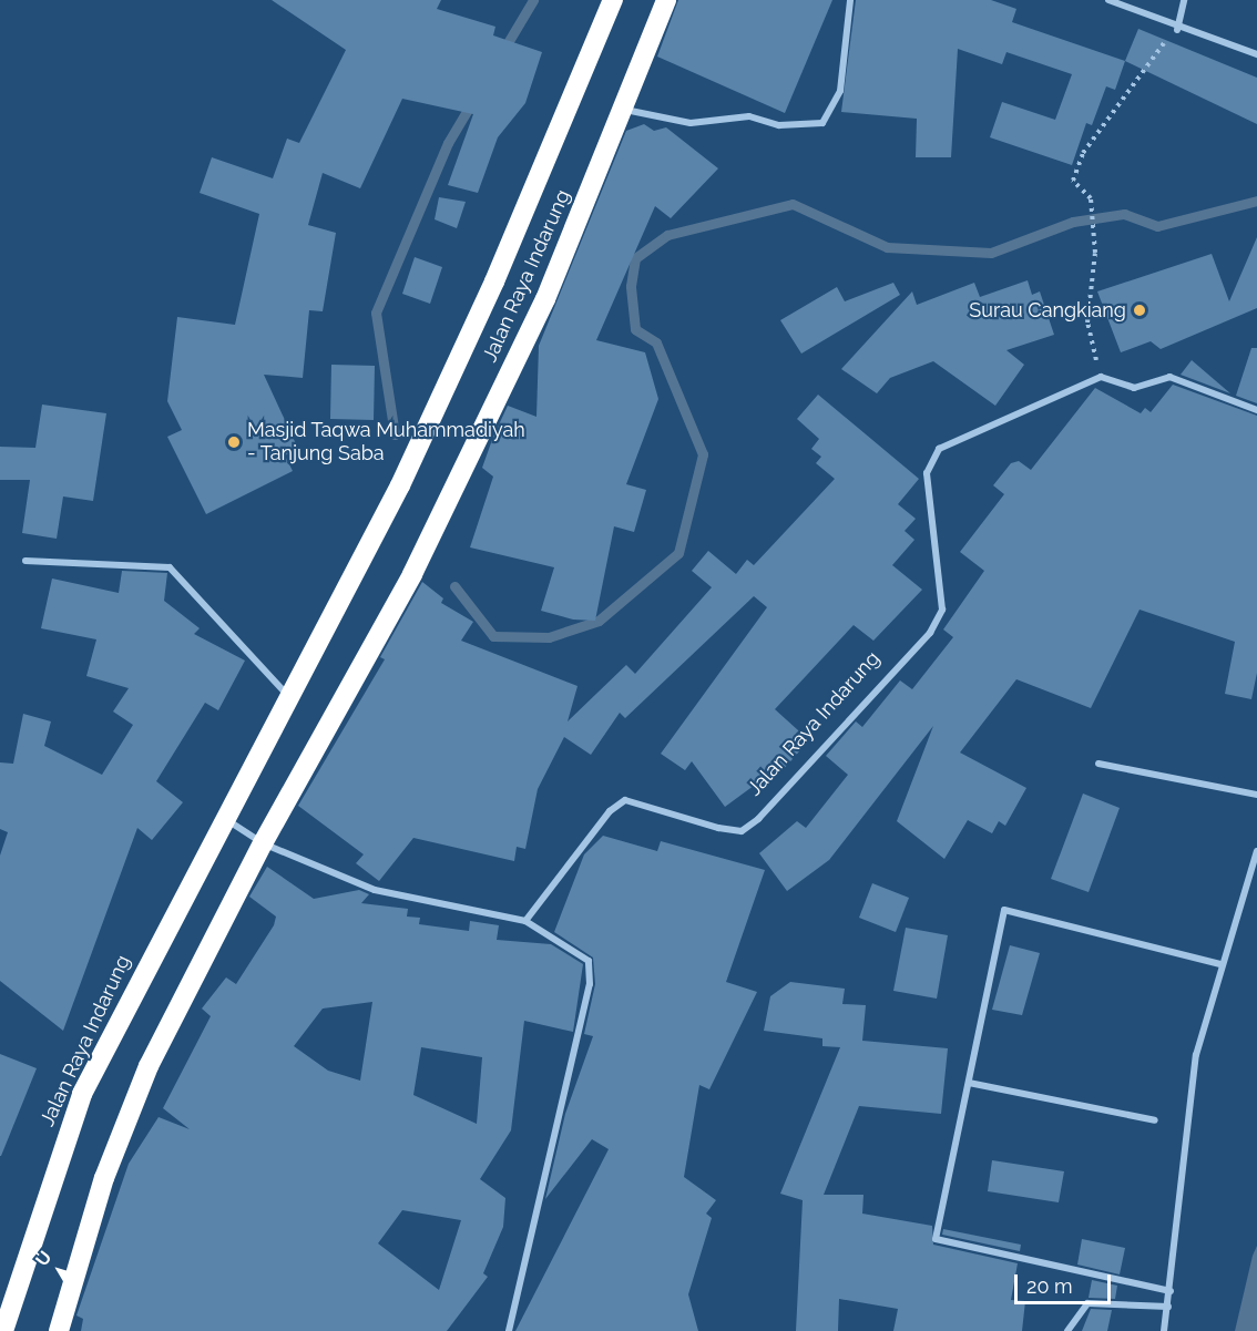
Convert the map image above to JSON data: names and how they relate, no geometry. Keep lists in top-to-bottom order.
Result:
{
  "streets": {
    "highway": ["Jalan Raya Indarung"]
  },
  "places": ["Surau Cangkiang", "Masjid Taqwa Muhammadiyah - Tanjung Saba"],
  "scale_bar": "20 m",
  "north": "top left"
}
